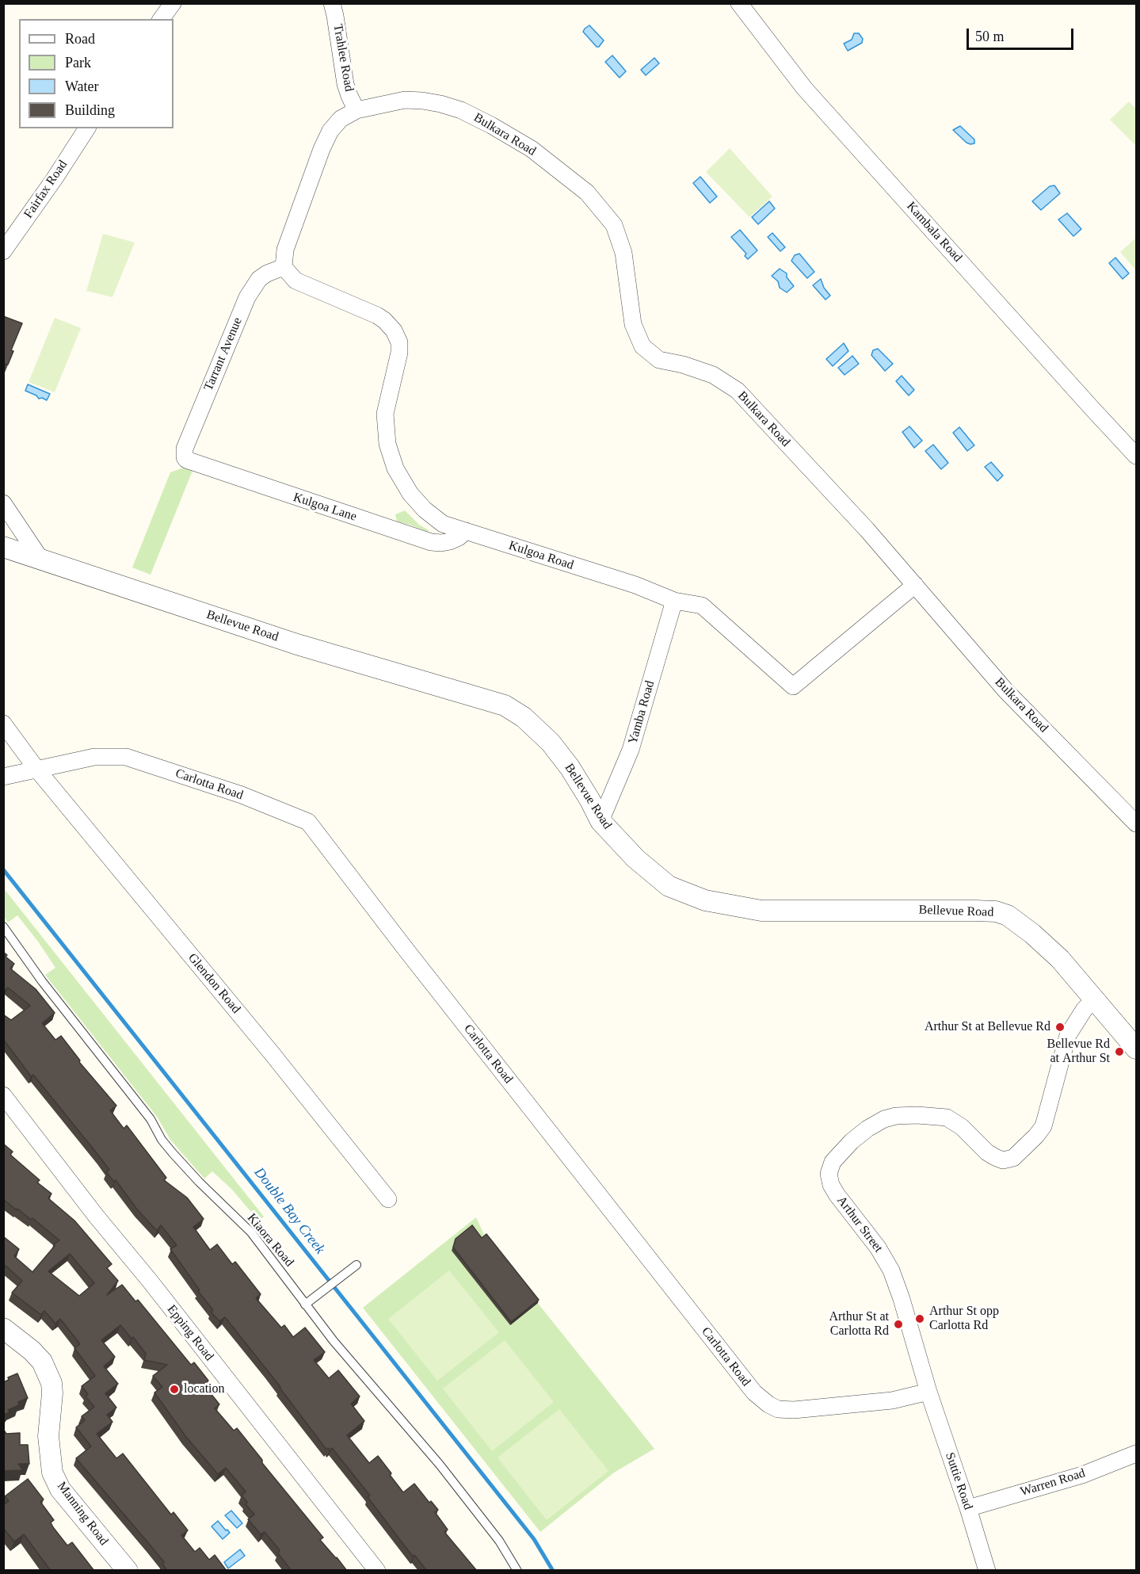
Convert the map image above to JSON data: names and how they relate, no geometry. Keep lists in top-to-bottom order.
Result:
{
  "streets": {
    "street": [
      "Trahlee Road",
      "Bulkara Road",
      "Fairfax Road",
      "Kambala Road",
      "Tarrant Avenue",
      "Kulgoa Lane",
      "Kulgoa Road",
      "Bellevue Road",
      "Yamba Road",
      "Carlotta Road",
      "Glendon Road",
      "Arthur Street",
      "Epping Road",
      "Suttie Road",
      "Warren Road",
      "Manning Road"
    ],
    "lane": ["Kiaora Road"]
  },
  "crossings": [
    ["Trahlee Road", "Bulkara Road"],
    ["Bulkara Road", "Tarrant Avenue"],
    ["Bulkara Road", "Kulgoa Road"],
    ["Tarrant Avenue", "Kulgoa Lane"],
    ["Tarrant Avenue", "Kulgoa Road"],
    ["Kulgoa Lane", "Kulgoa Road"],
    ["Kulgoa Road", "Yamba Road"],
    ["Bellevue Road", "Yamba Road"],
    ["Bellevue Road", "Arthur Street"],
    ["Carlotta Road", "Glendon Road"],
    ["Carlotta Road", "Arthur Street"],
    ["Carlotta Road", "Suttie Road"],
    ["Arthur Street", "Suttie Road"],
    ["Suttie Road", "Warren Road"]
  ],
  "water": ["Double Bay Creek"],
  "places": [
    "Arthur St at Bellevue Rd",
    "Bellevue Rd at Arthur St",
    "Arthur St opp Carlotta Rd",
    "Arthur St at Carlotta Rd",
    "location"
  ],
  "legend": [
    "Road",
    "Park",
    "Water",
    "Building"
  ],
  "scale_bar": "50 m"
}
